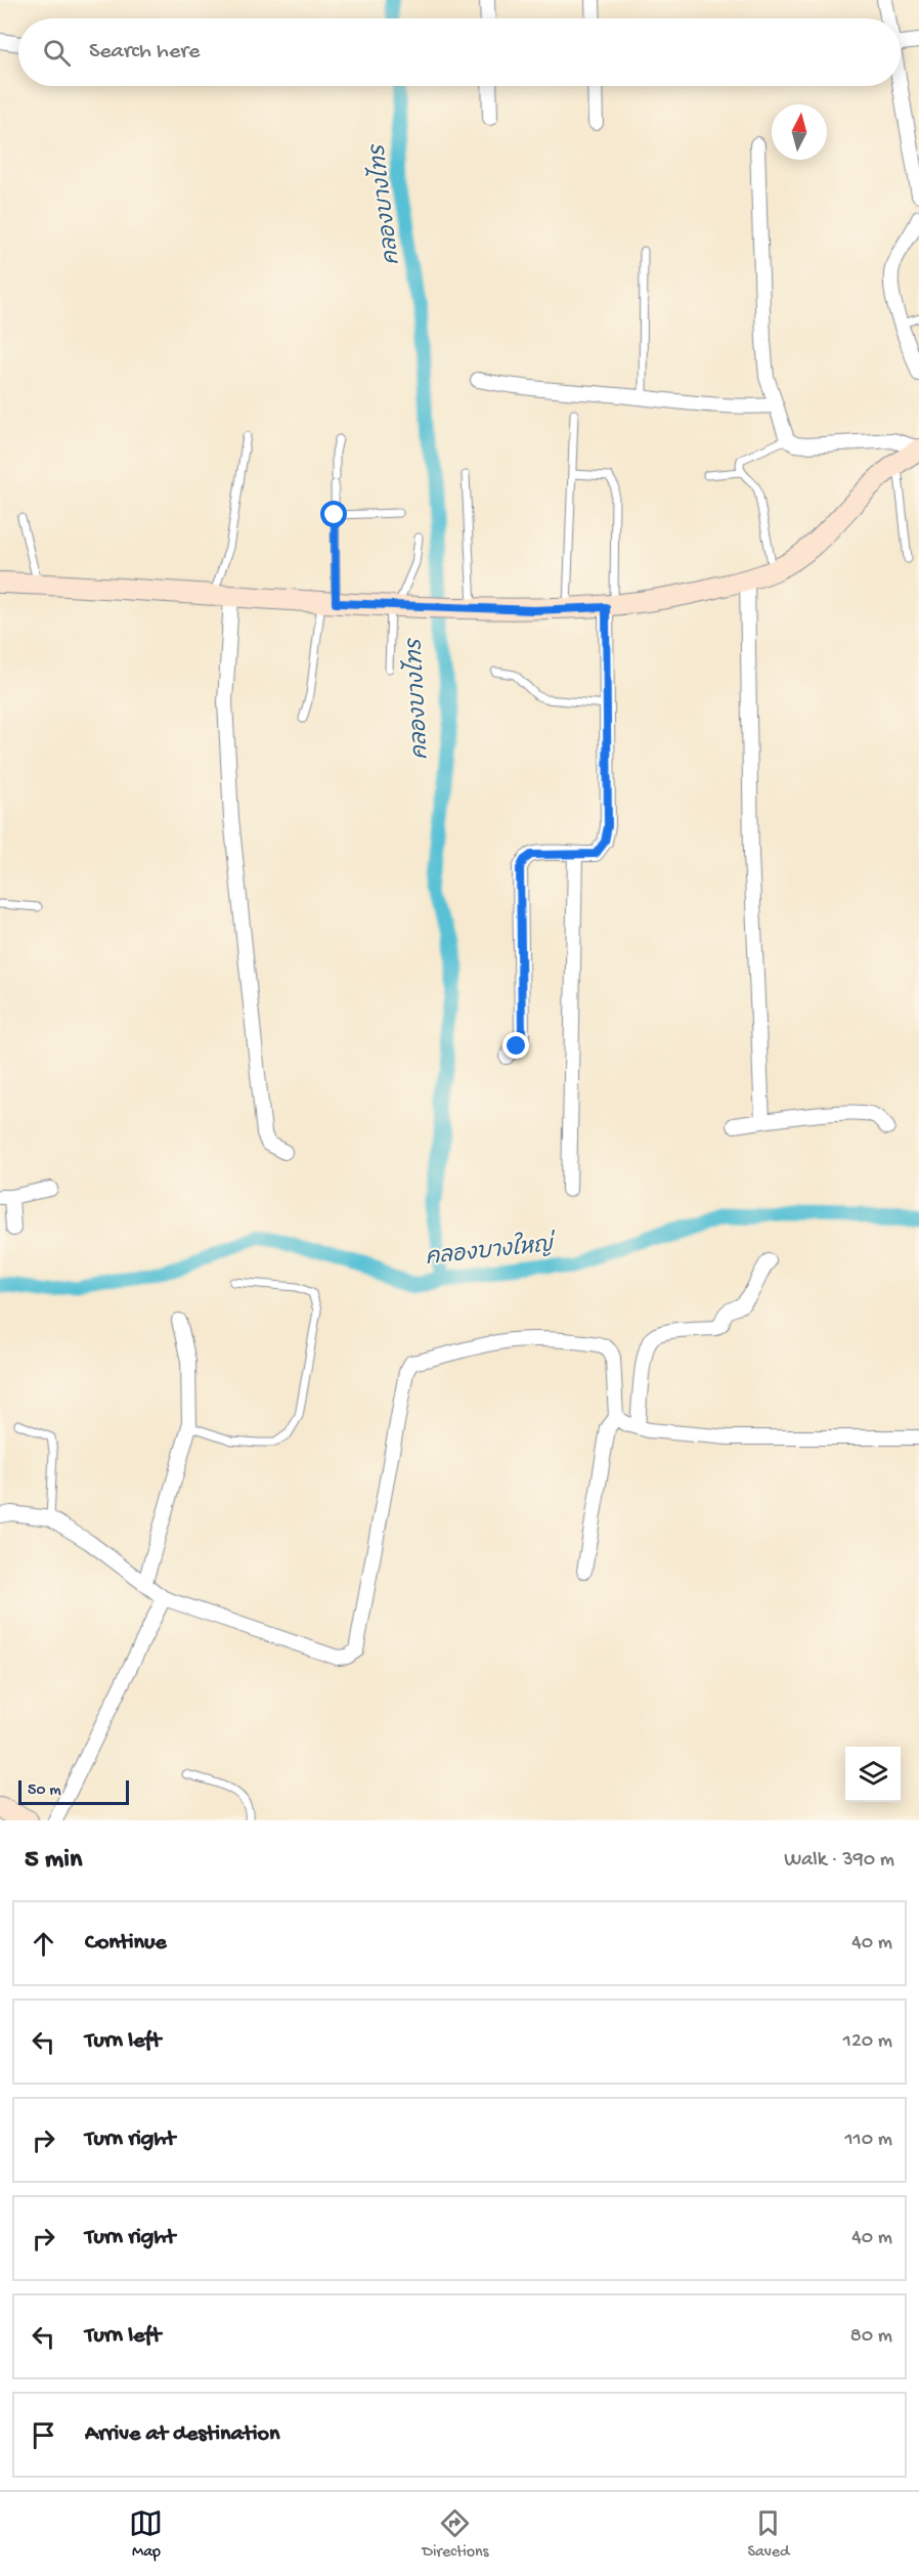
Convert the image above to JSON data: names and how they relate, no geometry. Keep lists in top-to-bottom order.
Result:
{
  "water": ["คลองบางไทร", "คลองบางใหญ่"],
  "scale_bar": "50 m",
  "north": "top",
  "page": {
    "search": "Search here",
    "scale": "50 m",
    "heading": ["5 min", "Walk · 390 m"],
    "list": [
      ["Continue", "40 m"],
      ["Turn left", "120 m"],
      ["Turn right", "110 m"],
      ["Turn right", "40 m"],
      ["Turn left", "80 m"],
      "Arrive at destination"
    ],
    "nav": ["Map", "Directions", "Saved"]
  }
}
